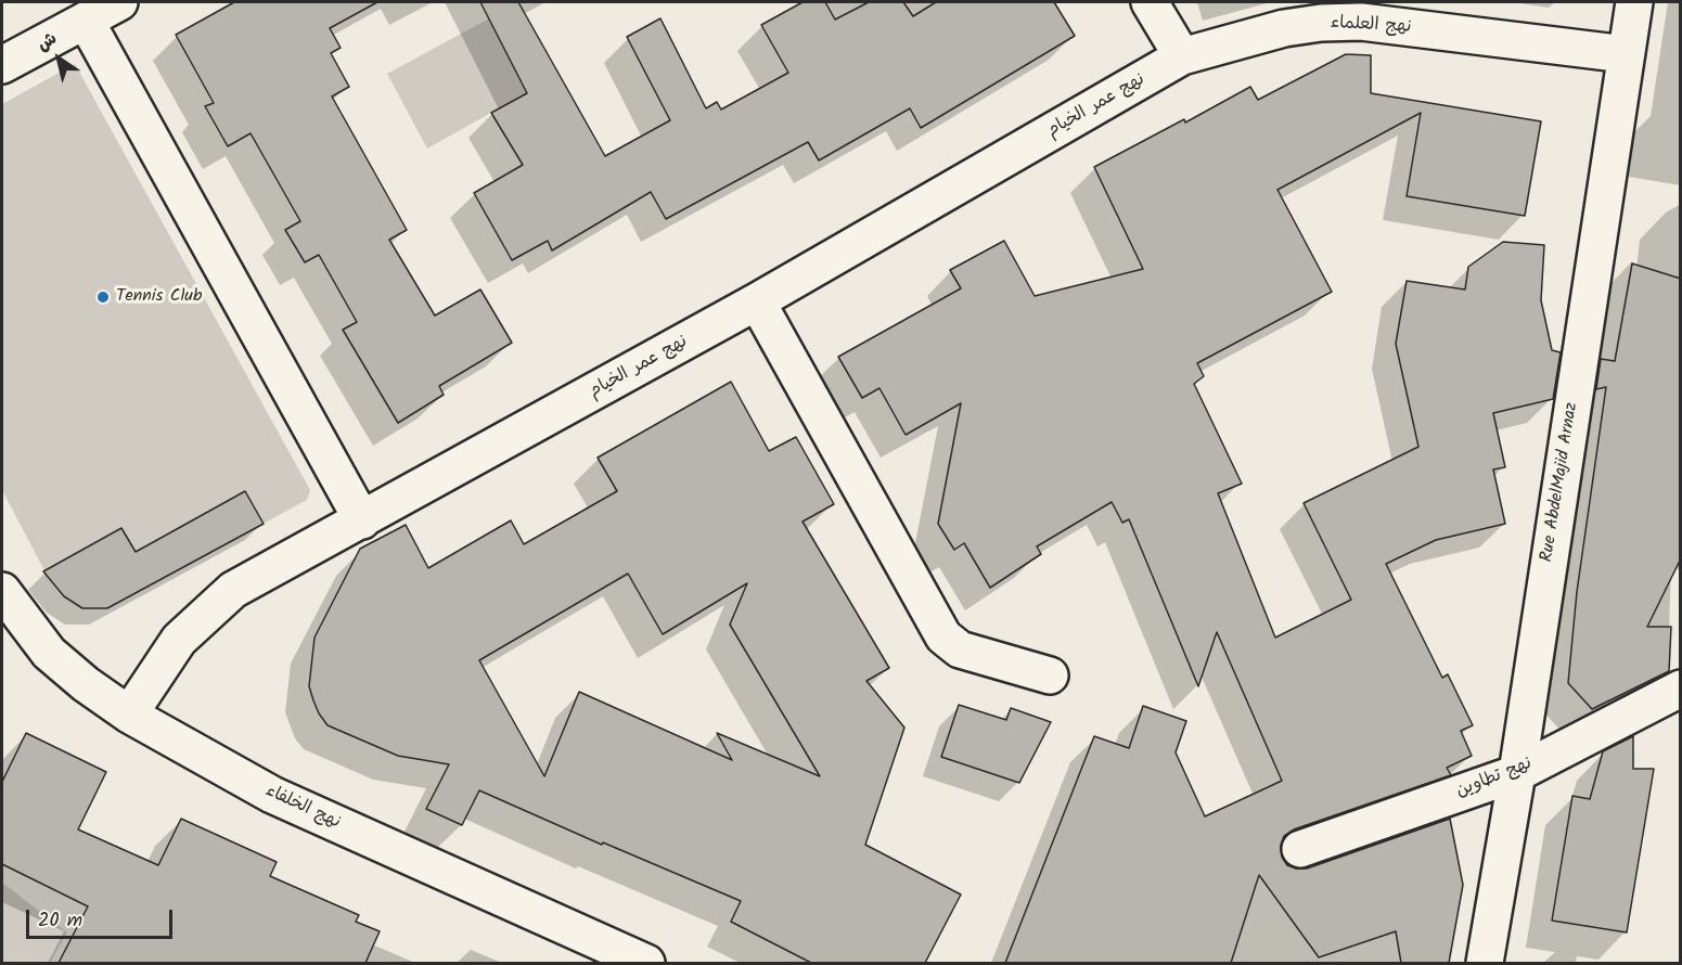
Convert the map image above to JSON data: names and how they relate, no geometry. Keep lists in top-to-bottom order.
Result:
{
  "streets": {
    "street": [
      "نهج العلماء",
      "نهج عمر الخيام",
      "Rue AbdelMajid Arnaz",
      "نهج تطاوين",
      "نهج الخلفاء"
    ]
  },
  "crossings": [
    ["نهج العلماء", "نهج عمر الخيام"],
    ["نهج العلماء", "Rue AbdelMajid Arnaz"],
    ["نهج عمر الخيام", "نهج الخلفاء"],
    ["Rue AbdelMajid Arnaz", "نهج تطاوين"]
  ],
  "places": ["Tennis Club"],
  "scale_bar": "20 m",
  "north": "top left"
}
